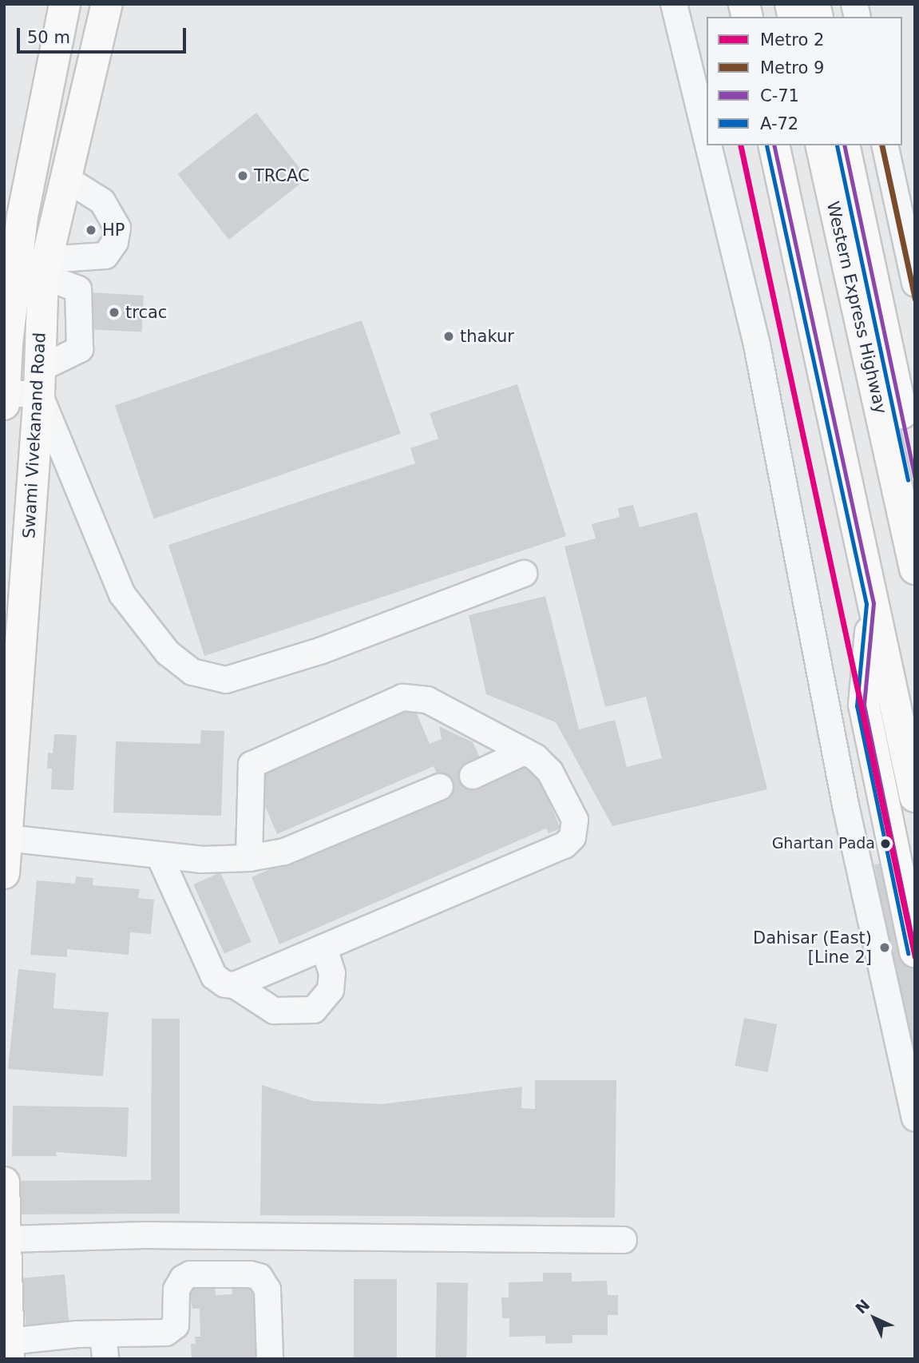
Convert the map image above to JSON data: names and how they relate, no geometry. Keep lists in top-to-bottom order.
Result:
{
  "streets": {
    "main road": ["Western Express Highway", "Swami Vivekanand Road"]
  },
  "places": [
    "TRCAC",
    "HP",
    "trcac",
    "thakur",
    "Ghartan Pada",
    "Dahisar (East) [Line 2]"
  ],
  "lines": [
    "metro line 2",
    "metro line 9",
    "transit line C-71",
    "transit line A-72"
  ],
  "legend": [
    "Metro 2",
    "Metro 9",
    "C-71",
    "A-72"
  ],
  "scale_bar": "50 m",
  "north": "top left"
}
